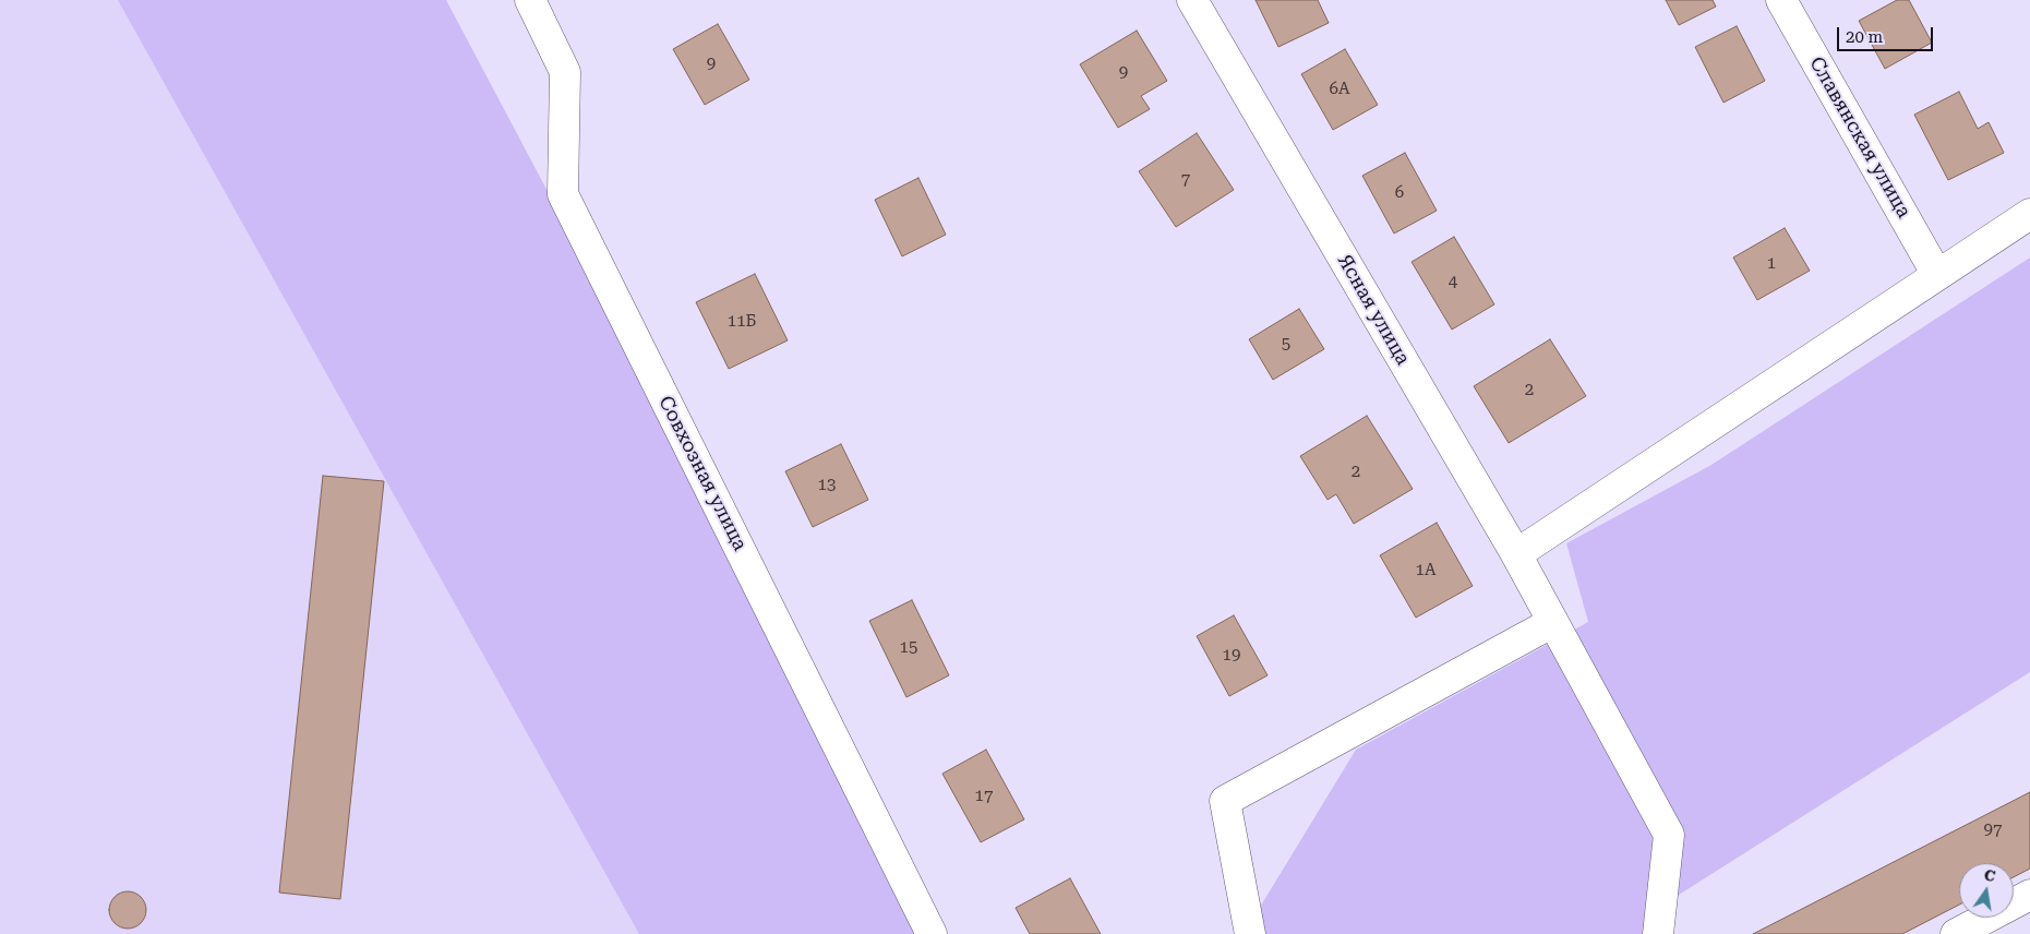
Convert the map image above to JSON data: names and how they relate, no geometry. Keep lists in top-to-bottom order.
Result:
{
  "streets": {
    "street": ["Славянская улица", "Ясная улица", "Совхозная улица"]
  },
  "house_numbers": [
    "9",
    "9",
    "6А",
    "7",
    "6",
    "1",
    "4",
    "11Б",
    "5",
    "2",
    "2",
    "13",
    "1А",
    "15",
    "19",
    "17",
    "97"
  ],
  "scale_bar": "20 m",
  "north": "top"
}
